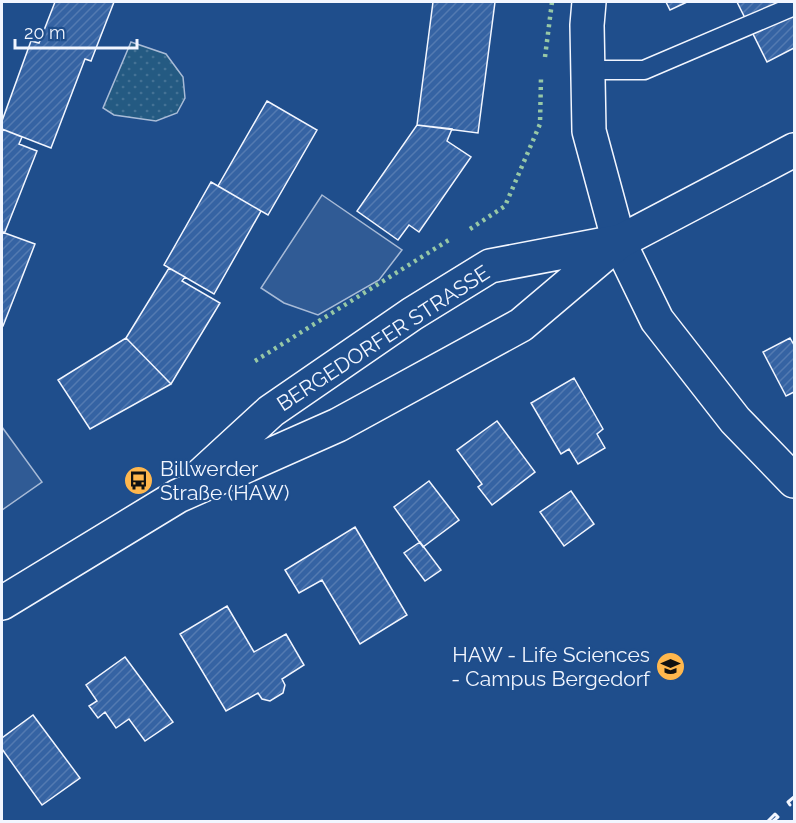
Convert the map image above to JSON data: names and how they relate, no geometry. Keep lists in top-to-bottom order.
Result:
{
  "streets": {
    "main road": ["BERGEDORFER STRASSE"]
  },
  "places": {
    "bus stop": ["Billwerder Straße (HAW)"],
    "school or university": ["HAW - Life Sciences - Campus Bergedorf"]
  },
  "scale_bar": "20 m"
}
